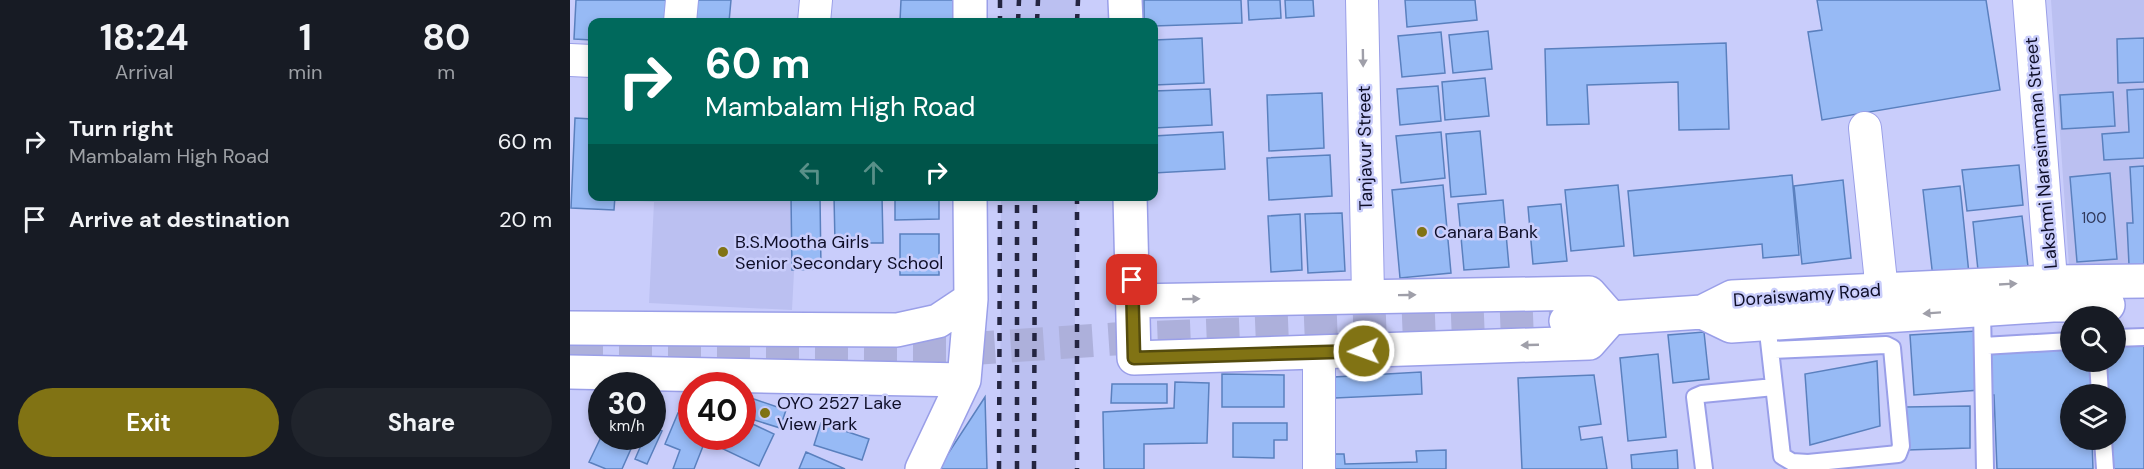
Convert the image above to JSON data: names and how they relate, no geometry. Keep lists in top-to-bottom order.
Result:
{
  "streets": {
    "street": ["Tanjavur Street", "Lakshmi Narasimman Street", "Doraiswamy Road"]
  },
  "crossings": [
    ["Lakshmi Narasimman Street", "Doraiswamy Road"]
  ],
  "places": ["Canara Bank", "B.S.Mootha Girls Senior Secondary School", "OYO 2527 Lake View Park"],
  "house_numbers": ["100"],
  "page": {
    "eta": [
      "18:24",
      "Arrival",
      "1",
      "min",
      "80",
      "m"
    ],
    "turn": ["60 m", "Mambalam High Road"],
    "list": [
      {
        "name": "Turn right",
        "note": "Mambalam High Road",
        "value": "60 m"
      },
      {
        "name": "Arrive at destination",
        "value": "20 m"
      }
    ],
    "speed": "30 km/h",
    "limit": "40",
    "buttons": ["Exit", "Share"]
  }
}
